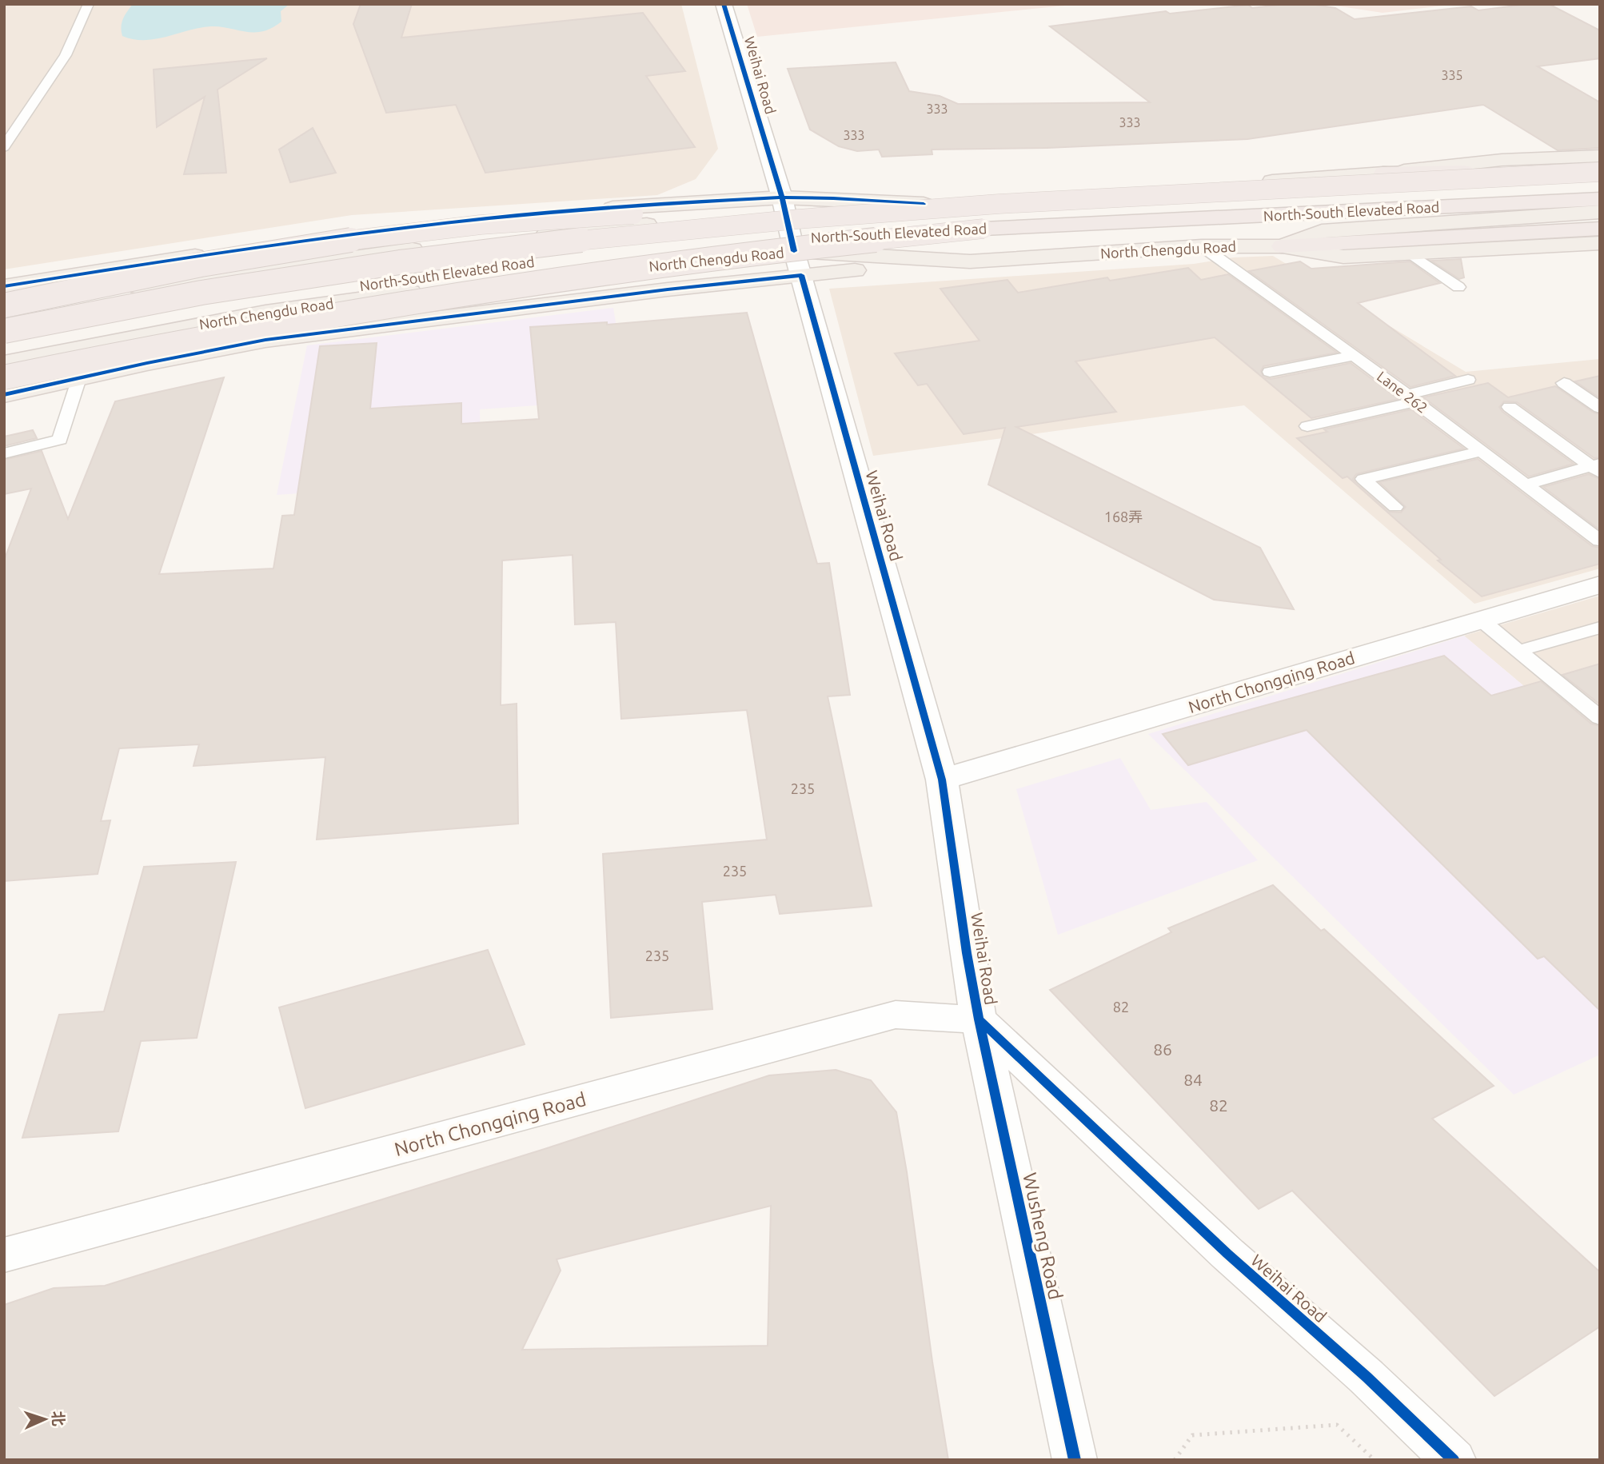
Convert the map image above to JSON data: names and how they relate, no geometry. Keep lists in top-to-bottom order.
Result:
{
  "streets": {
    "highway": ["North-South Elevated Road"],
    "main road": ["North Chengdu Road"],
    "street": ["Weihai Road", "North Chongqing Road", "Wusheng Road"],
    "lane": ["Lane 262"]
  },
  "crossings": [
    ["Weihai Road", "North Chengdu Road"],
    ["Weihai Road", "North Chongqing Road"],
    ["Weihai Road", "Wusheng Road"],
    ["North Chengdu Road", "Lane 262"],
    ["North Chongqing Road", "Wusheng Road"]
  ],
  "house_numbers": [
    "335",
    "333",
    "333",
    "333",
    "168弄",
    "235",
    "235",
    "235",
    "82",
    "86",
    "84",
    "82"
  ],
  "north": "right"
}
